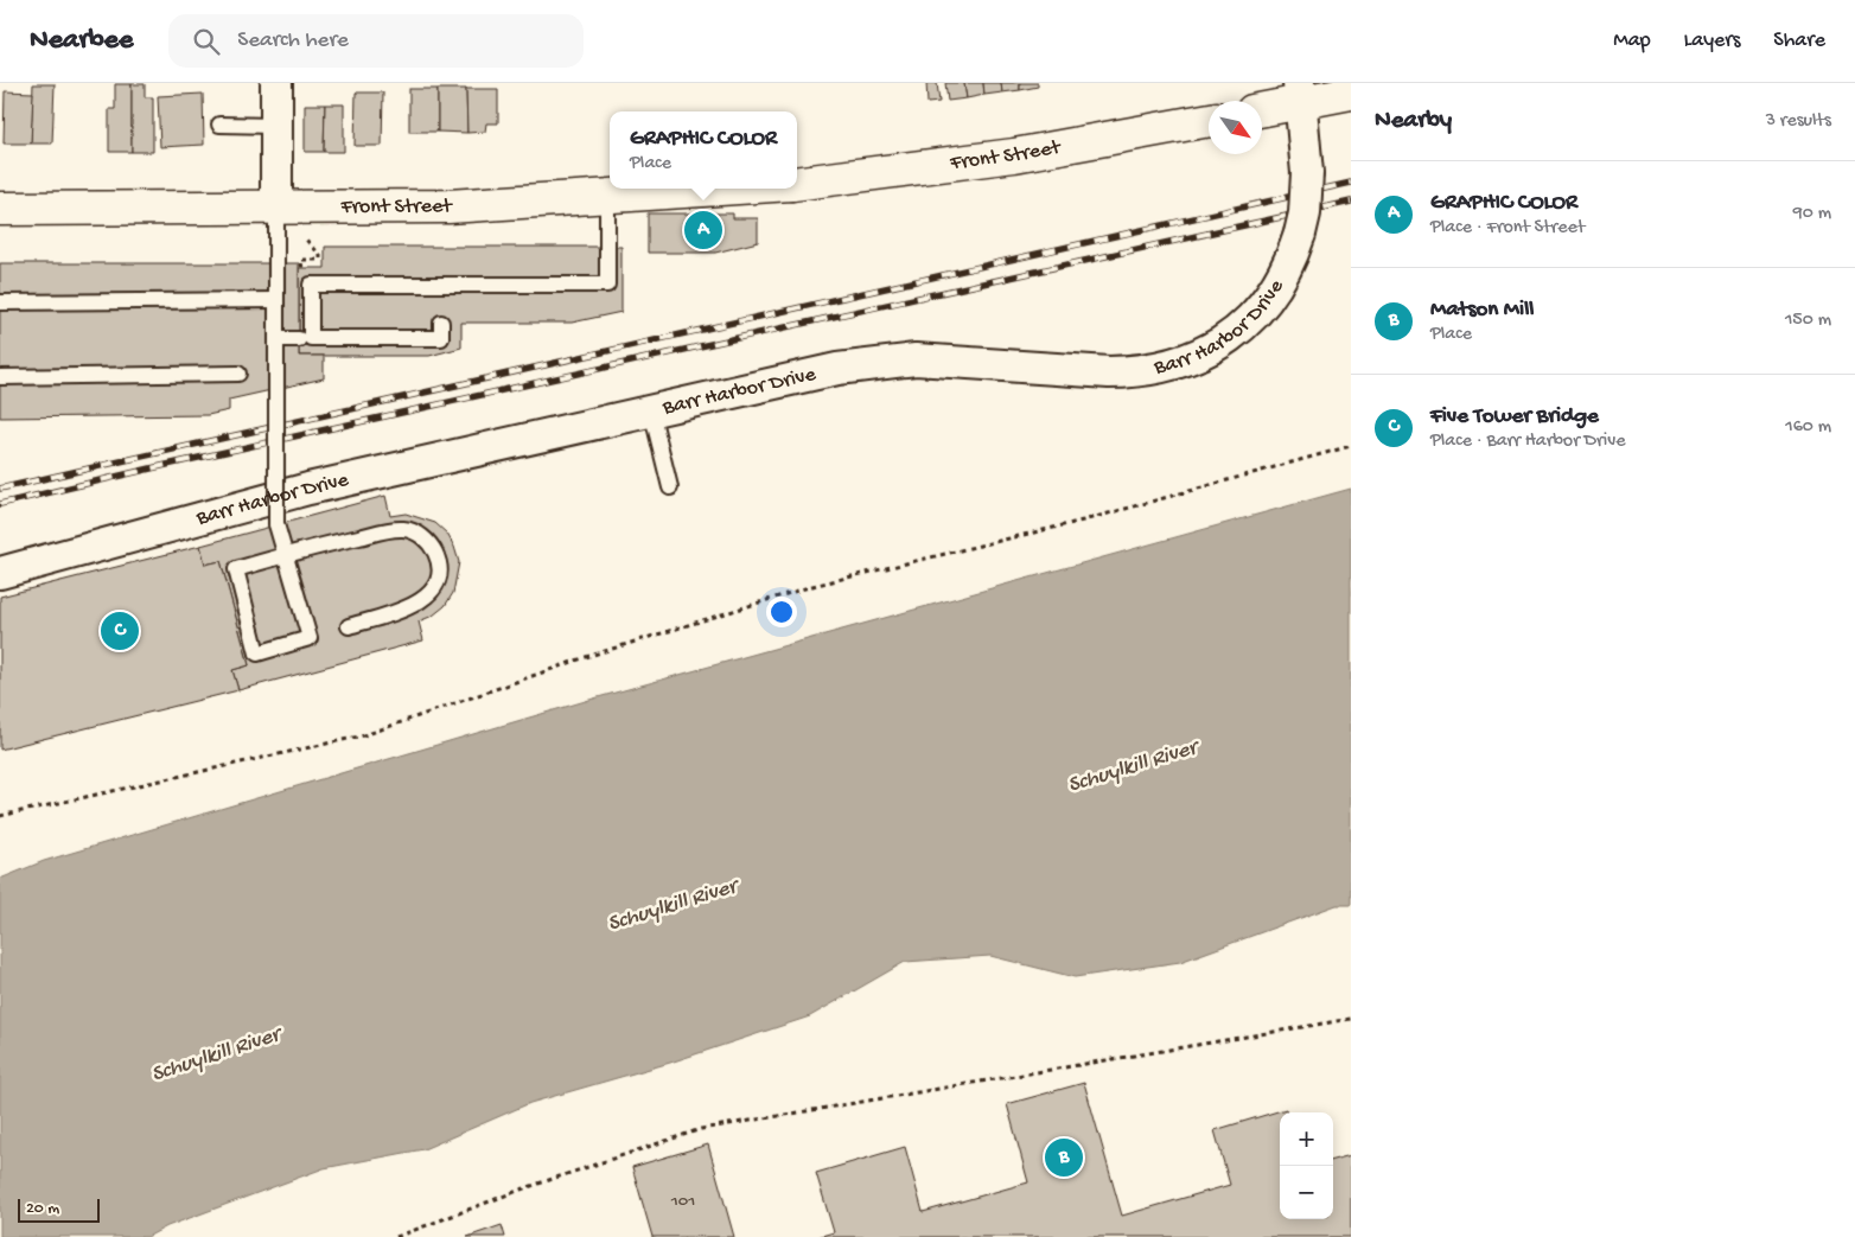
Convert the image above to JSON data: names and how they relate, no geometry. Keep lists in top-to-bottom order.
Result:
{
  "streets": {
    "main road": ["Front Street"],
    "street": ["Barr Harbor Drive"]
  },
  "water": ["Schuylkill River"],
  "house_numbers": ["101"],
  "scale_bar": "20 m",
  "north": "bottom right",
  "page": {
    "header": "Nearbee",
    "search": "Search here",
    "nav": ["Map", "Layers", "Share"],
    "heading": ["Nearby", "3 results"],
    "popup": ["GRAPHIC COLOR", "Place"],
    "list": [
      {
        "mark": "A",
        "name": "GRAPHIC COLOR",
        "note": "Place · Front Street",
        "value": "90 m"
      },
      {
        "mark": "B",
        "name": "Matson Mill",
        "note": "Place",
        "value": "150 m"
      },
      {
        "mark": "C",
        "name": "Five Tower Bridge",
        "note": "Place · Barr Harbor Drive",
        "value": "160 m"
      }
    ],
    "pins": ["A", "C", "B"],
    "map_buttons": ["+", "−"],
    "scale": "20 m"
  }
}
